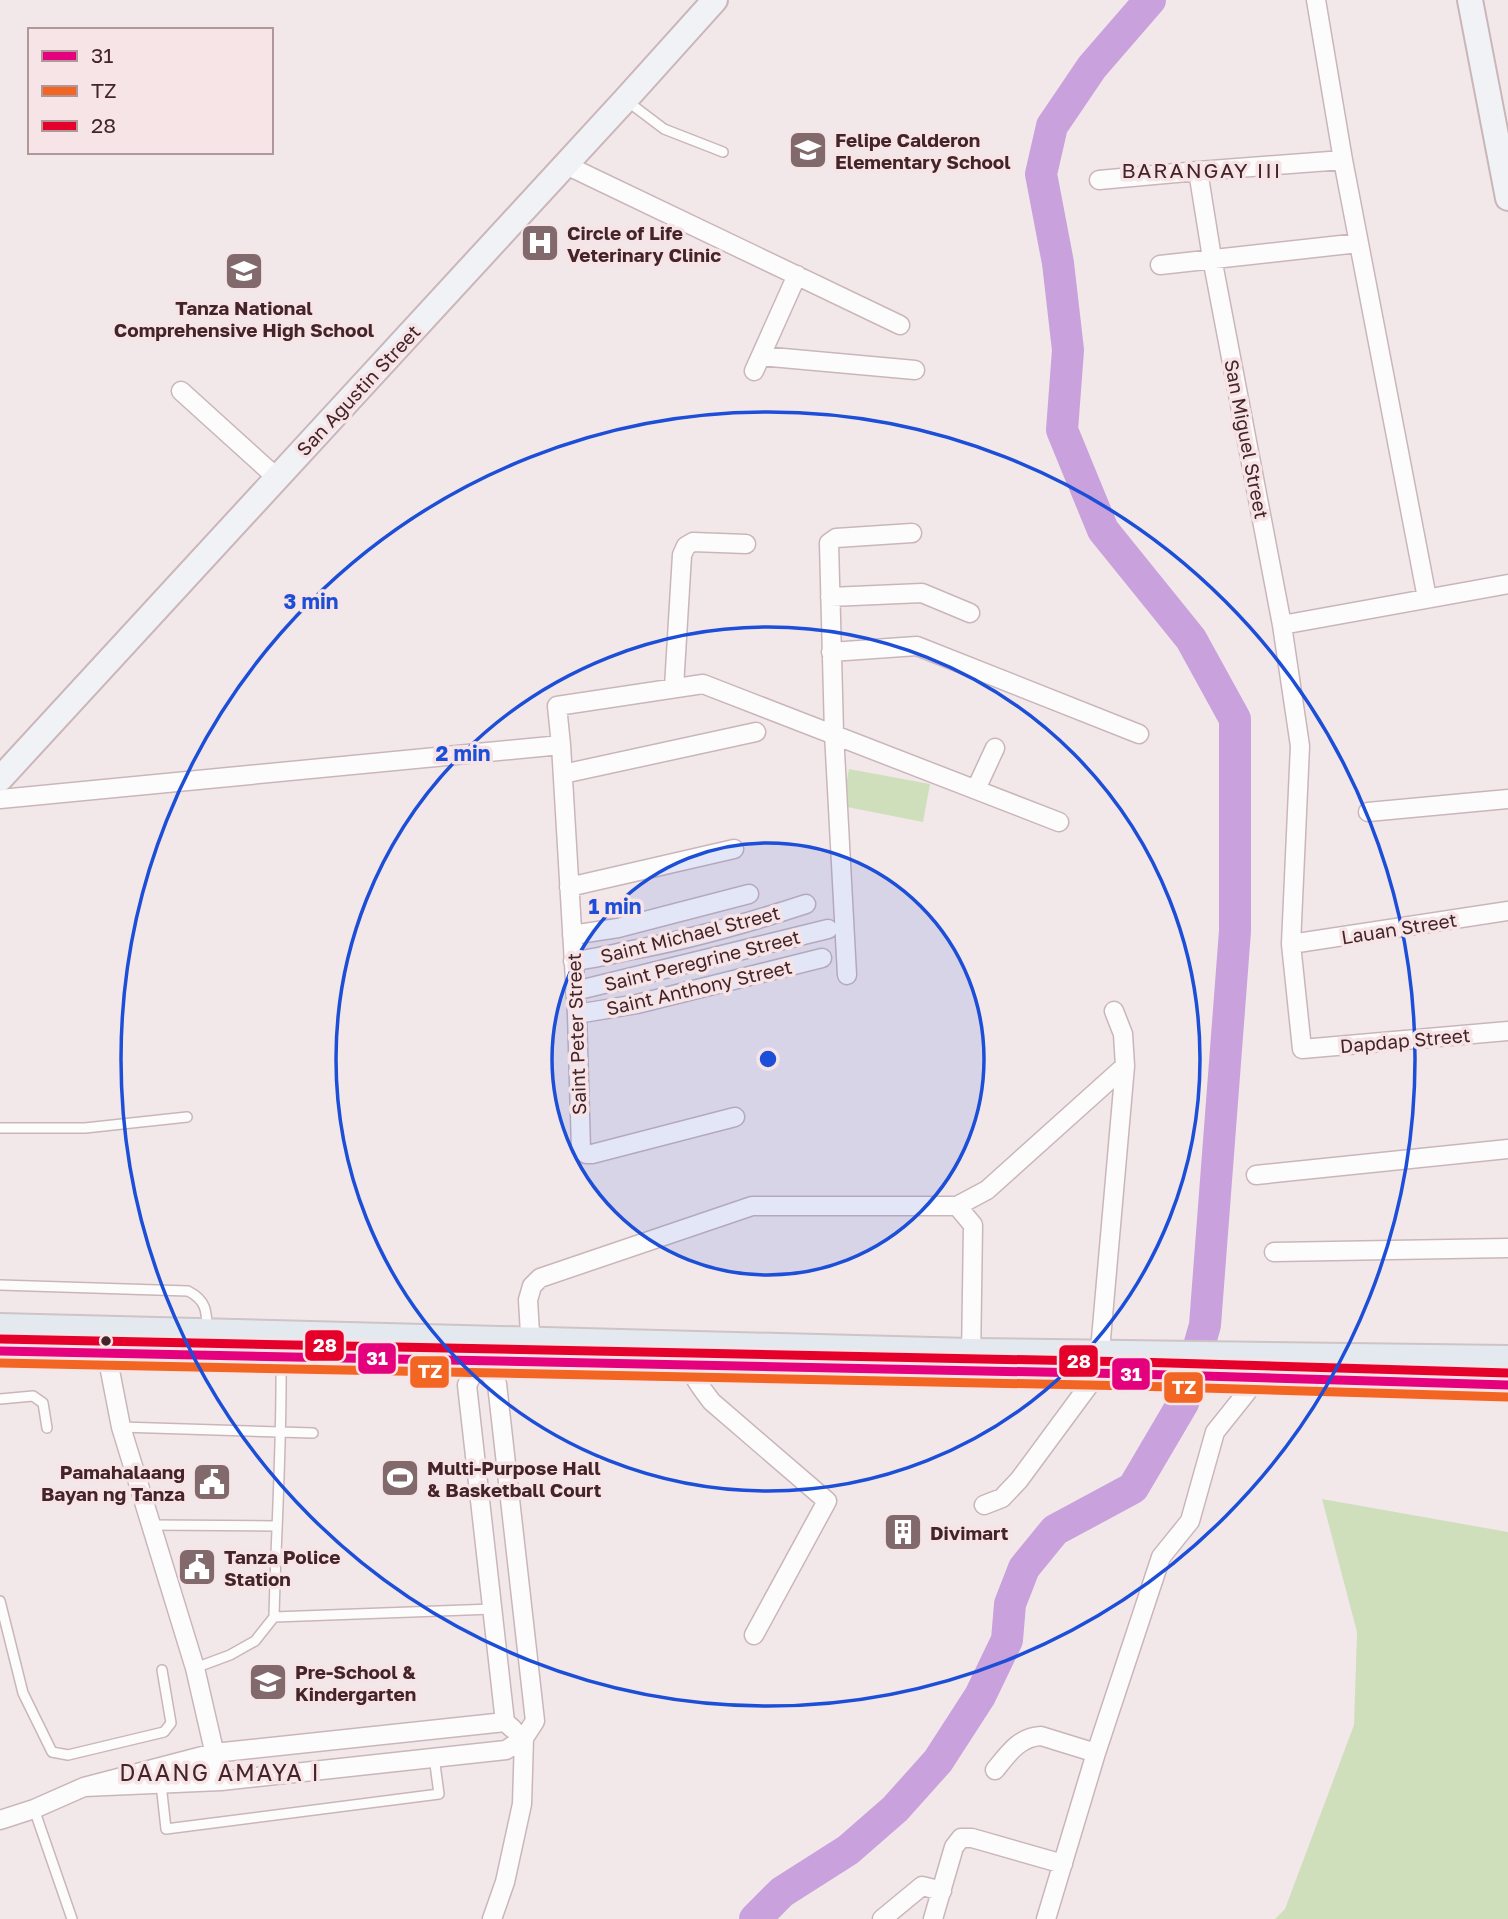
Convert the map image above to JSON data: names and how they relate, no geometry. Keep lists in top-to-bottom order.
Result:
{
  "streets": {
    "main road": ["San Agustin Street"],
    "street": [
      "San Miguel Street",
      "Lauan Street",
      "Saint Michael Street",
      "Saint Peregrine Street",
      "Saint Anthony Street",
      "Saint Peter Street",
      "Dapdap Street"
    ]
  },
  "crossings": [
    ["San Miguel Street", "Lauan Street"],
    ["San Miguel Street", "Dapdap Street"],
    ["Saint Michael Street", "Saint Peter Street"],
    ["Saint Peregrine Street", "Saint Peter Street"],
    ["Saint Anthony Street", "Saint Peter Street"]
  ],
  "districts": ["BARANGAY III", "DAANG AMAYA I"],
  "places": {
    "school or university": ["Felipe Calderon Elementary School", "Tanza National Comprehensive High School", "Pre-School & Kindergarten"],
    "hospital": ["Circle of Life Veterinary Clinic"],
    "sports": ["Multi-Purpose Hall & Basketball Court"],
    "public building": ["Pamahalaang Bayan ng Tanza", "Tanza Police Station"],
    "building": ["Divimart"]
  },
  "lines": ["transit line 28", "transit line 31", "transit line TZ"],
  "legend": ["31", "TZ", "28"],
  "rings": ["3 min", "2 min", "1 min"]
}
